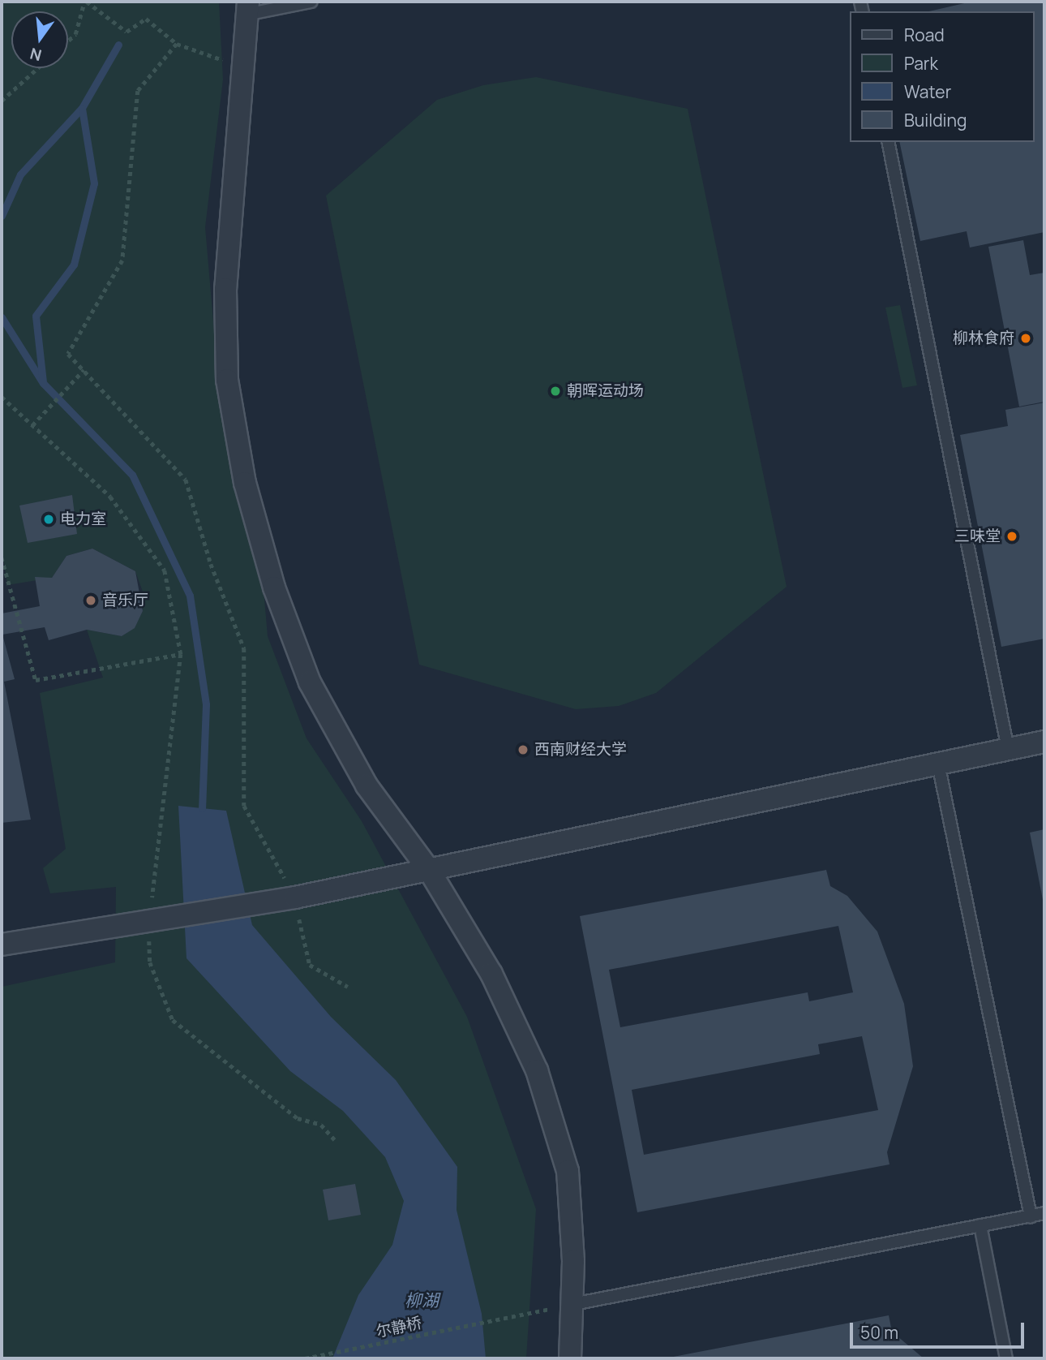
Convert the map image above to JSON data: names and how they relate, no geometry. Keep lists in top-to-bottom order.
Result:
{
  "streets": {
    "path": ["尔静桥"]
  },
  "water": ["柳湖"],
  "places": [
    "柳林食府",
    "朝晖运动场",
    "电力室",
    "三味堂",
    "音乐厅",
    "西南财经大学"
  ],
  "legend": [
    "Road",
    "Park",
    "Water",
    "Building"
  ],
  "scale_bar": "50 m",
  "north": "bottom"
}
